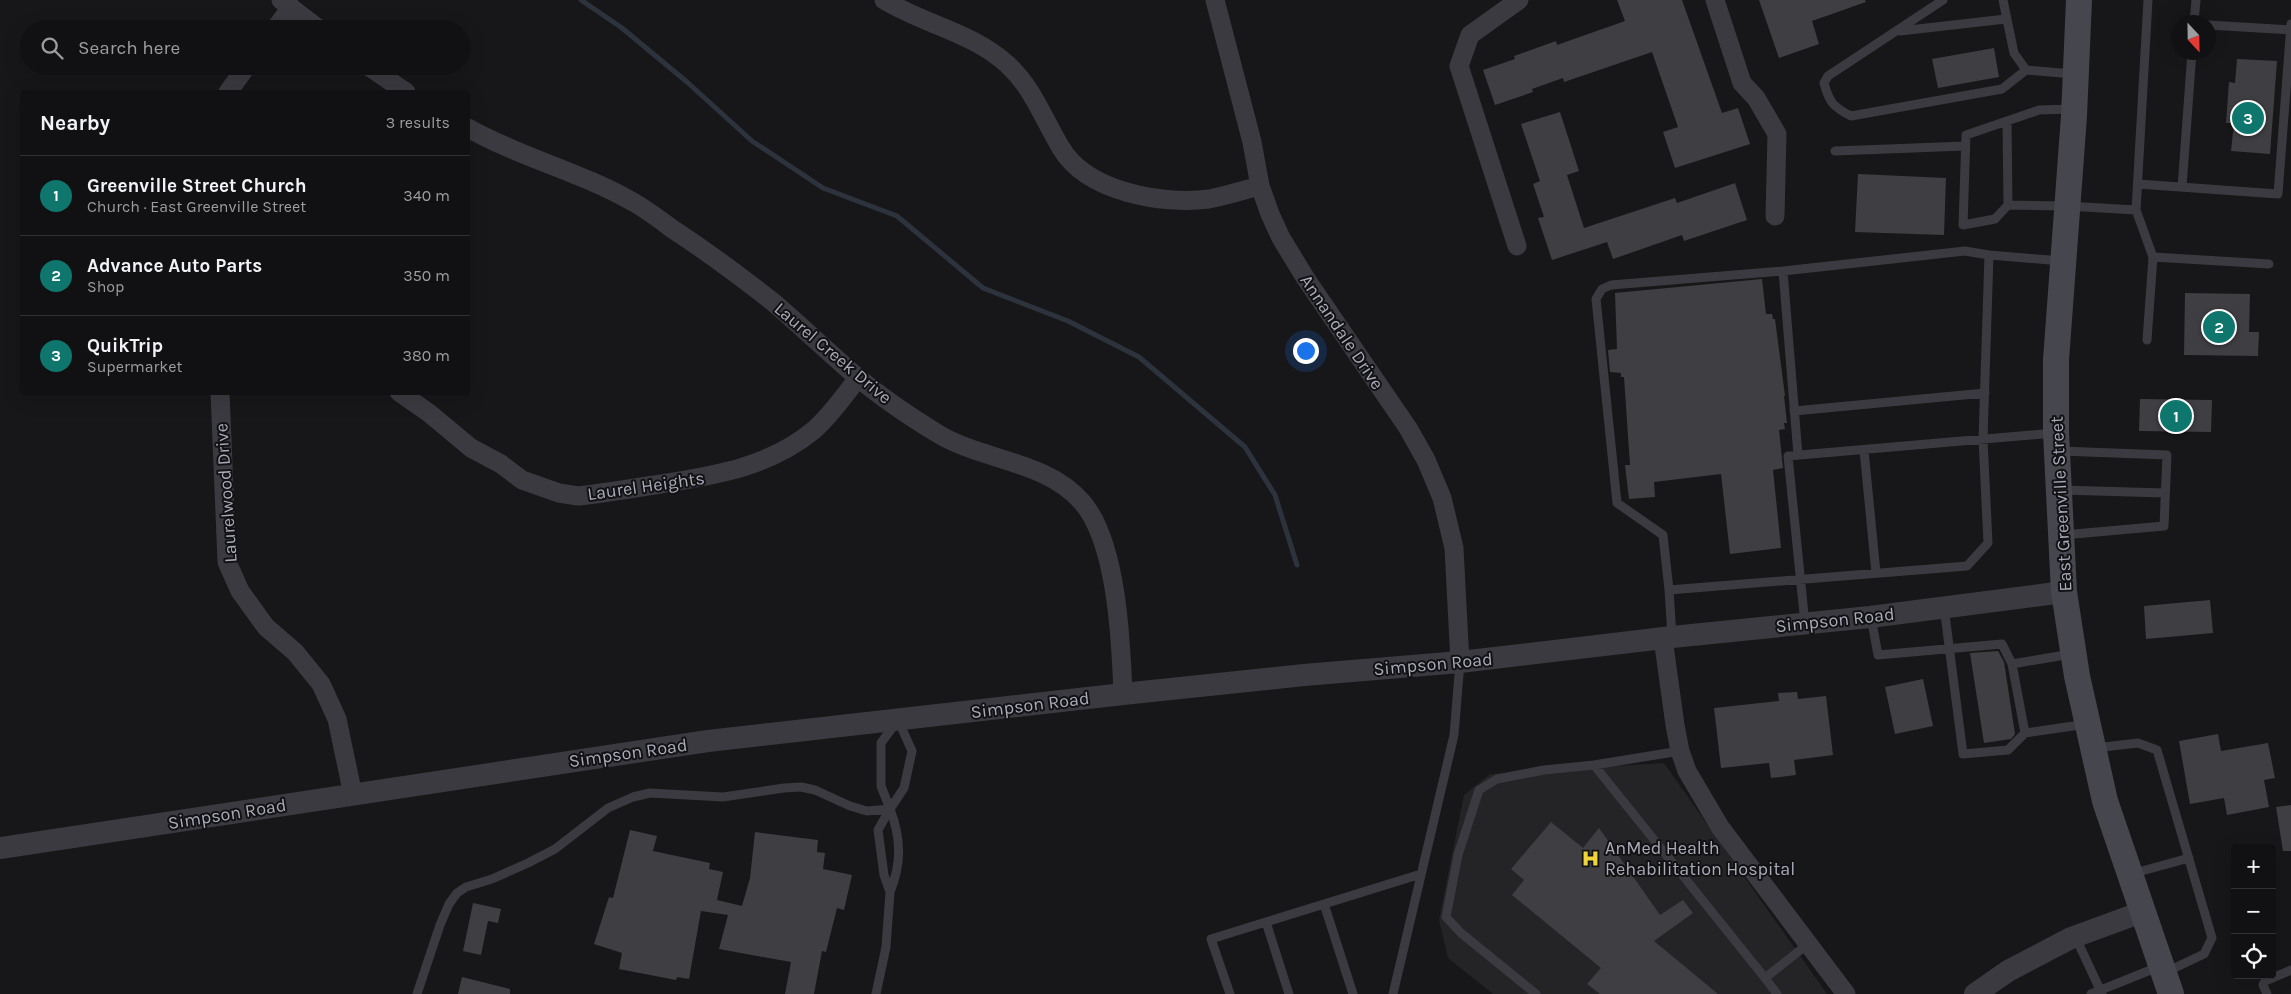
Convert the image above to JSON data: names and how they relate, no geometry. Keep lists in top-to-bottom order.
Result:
{
  "streets": {
    "main road": ["East Greenville Street"],
    "street": [
      "Annandale Drive",
      "Laurel Creek Drive",
      "Laurel Heights",
      "Laurelwood Drive",
      "Simpson Road"
    ]
  },
  "crossings": [
    ["Annandale Drive", "Simpson Road"],
    ["Laurel Creek Drive", "Laurel Heights"],
    ["Laurel Creek Drive", "Simpson Road"],
    ["Laurelwood Drive", "Simpson Road"],
    ["East Greenville Street", "Simpson Road"]
  ],
  "places": {
    "hospital": ["AnMed Health Rehabilitation Hospital"]
  },
  "north": "bottom",
  "page": {
    "search": "Search here",
    "heading": ["Nearby", "3 results"],
    "pins": ["3", "2", "1"],
    "list": [
      {
        "mark": "1",
        "name": "Greenville Street Church",
        "note": "Church · East Greenville Street",
        "value": "340 m"
      },
      {
        "mark": "2",
        "name": "Advance Auto Parts",
        "note": "Shop",
        "value": "350 m"
      },
      {
        "mark": "3",
        "name": "QuikTrip",
        "note": "Supermarket",
        "value": "380 m"
      }
    ],
    "map_buttons": ["+", "−"]
  }
}
